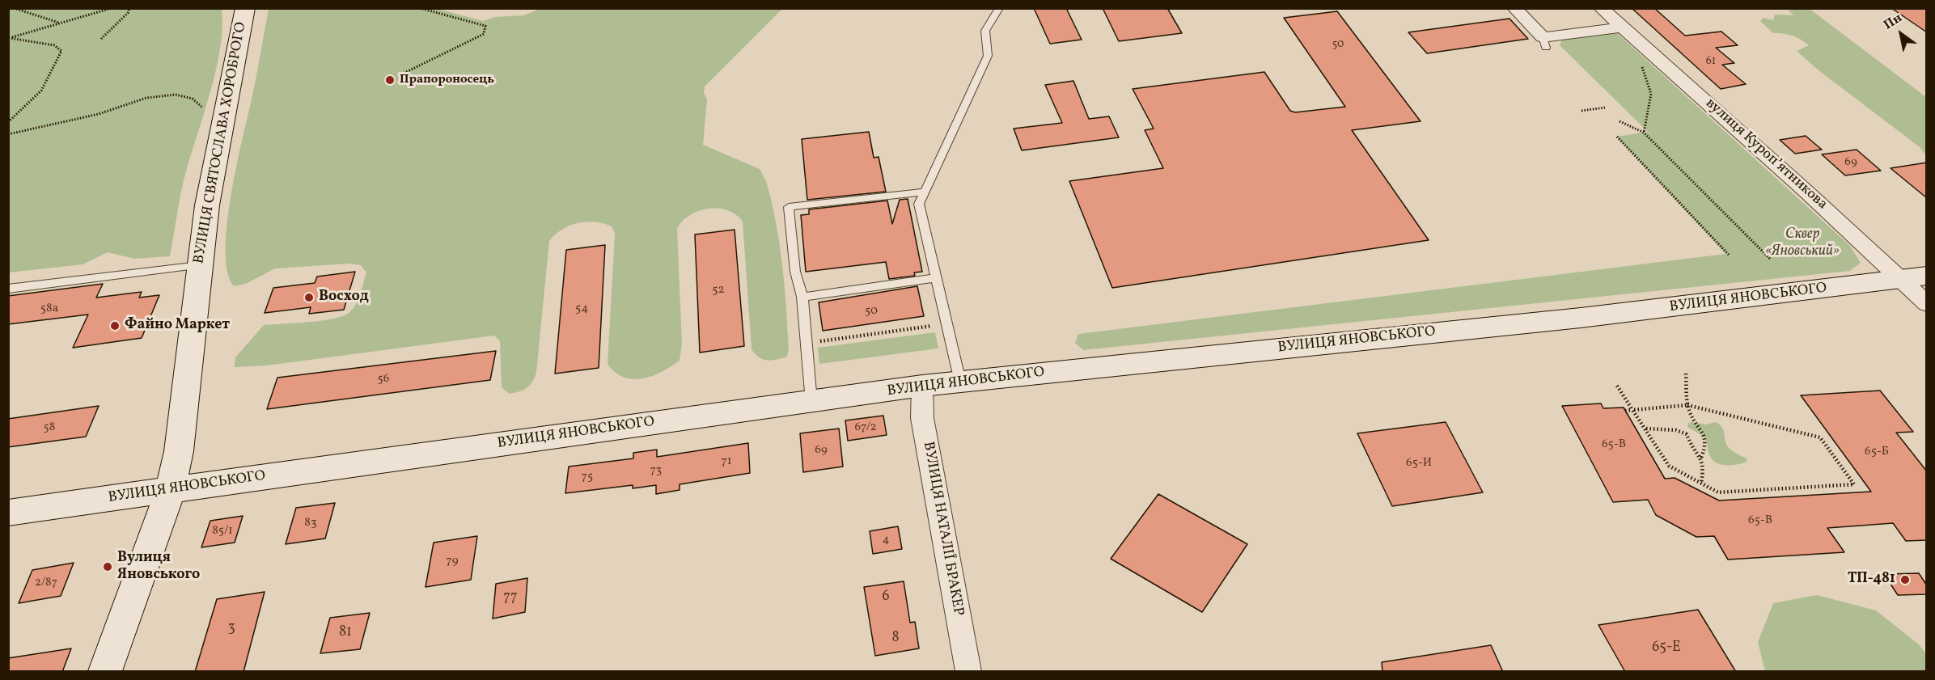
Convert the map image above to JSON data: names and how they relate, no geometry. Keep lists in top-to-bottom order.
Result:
{
  "streets": {
    "main road": ["ВУЛИЦЯ СВЯТОСЛАВА ХОРОБРОГО", "ВУЛИЦЯ ЯНОВСЬКОГО"],
    "street": ["вулиця Куропʼятникова", "ВУЛИЦЯ НАТАЛІЇ БРАКЕР"]
  },
  "crossings": [
    ["ВУЛИЦЯ СВЯТОСЛАВА ХОРОБРОГО", "ВУЛИЦЯ ЯНОВСЬКОГО"],
    ["вулиця Куропʼятникова", "ВУЛИЦЯ ЯНОВСЬКОГО"],
    ["ВУЛИЦЯ ЯНОВСЬКОГО", "ВУЛИЦЯ НАТАЛІЇ БРАКЕР"]
  ],
  "parks": ["Сквер «Яновський»"],
  "places": [
    "Прапороносець",
    "Восход",
    "Файно Маркет",
    "Вулиця Яновського",
    "ТП-481"
  ],
  "house_numbers": [
    "50",
    "61",
    "69",
    "52",
    "58а",
    "54",
    "50",
    "56",
    "58",
    "67/2",
    "65-В",
    "69",
    "65-Б",
    "71",
    "65-И",
    "73",
    "75",
    "65-В",
    "83",
    "85/1",
    "4",
    "79",
    "2/87",
    "6",
    "77",
    "3",
    "81",
    "8",
    "65-Е"
  ],
  "north": "top left"
}
